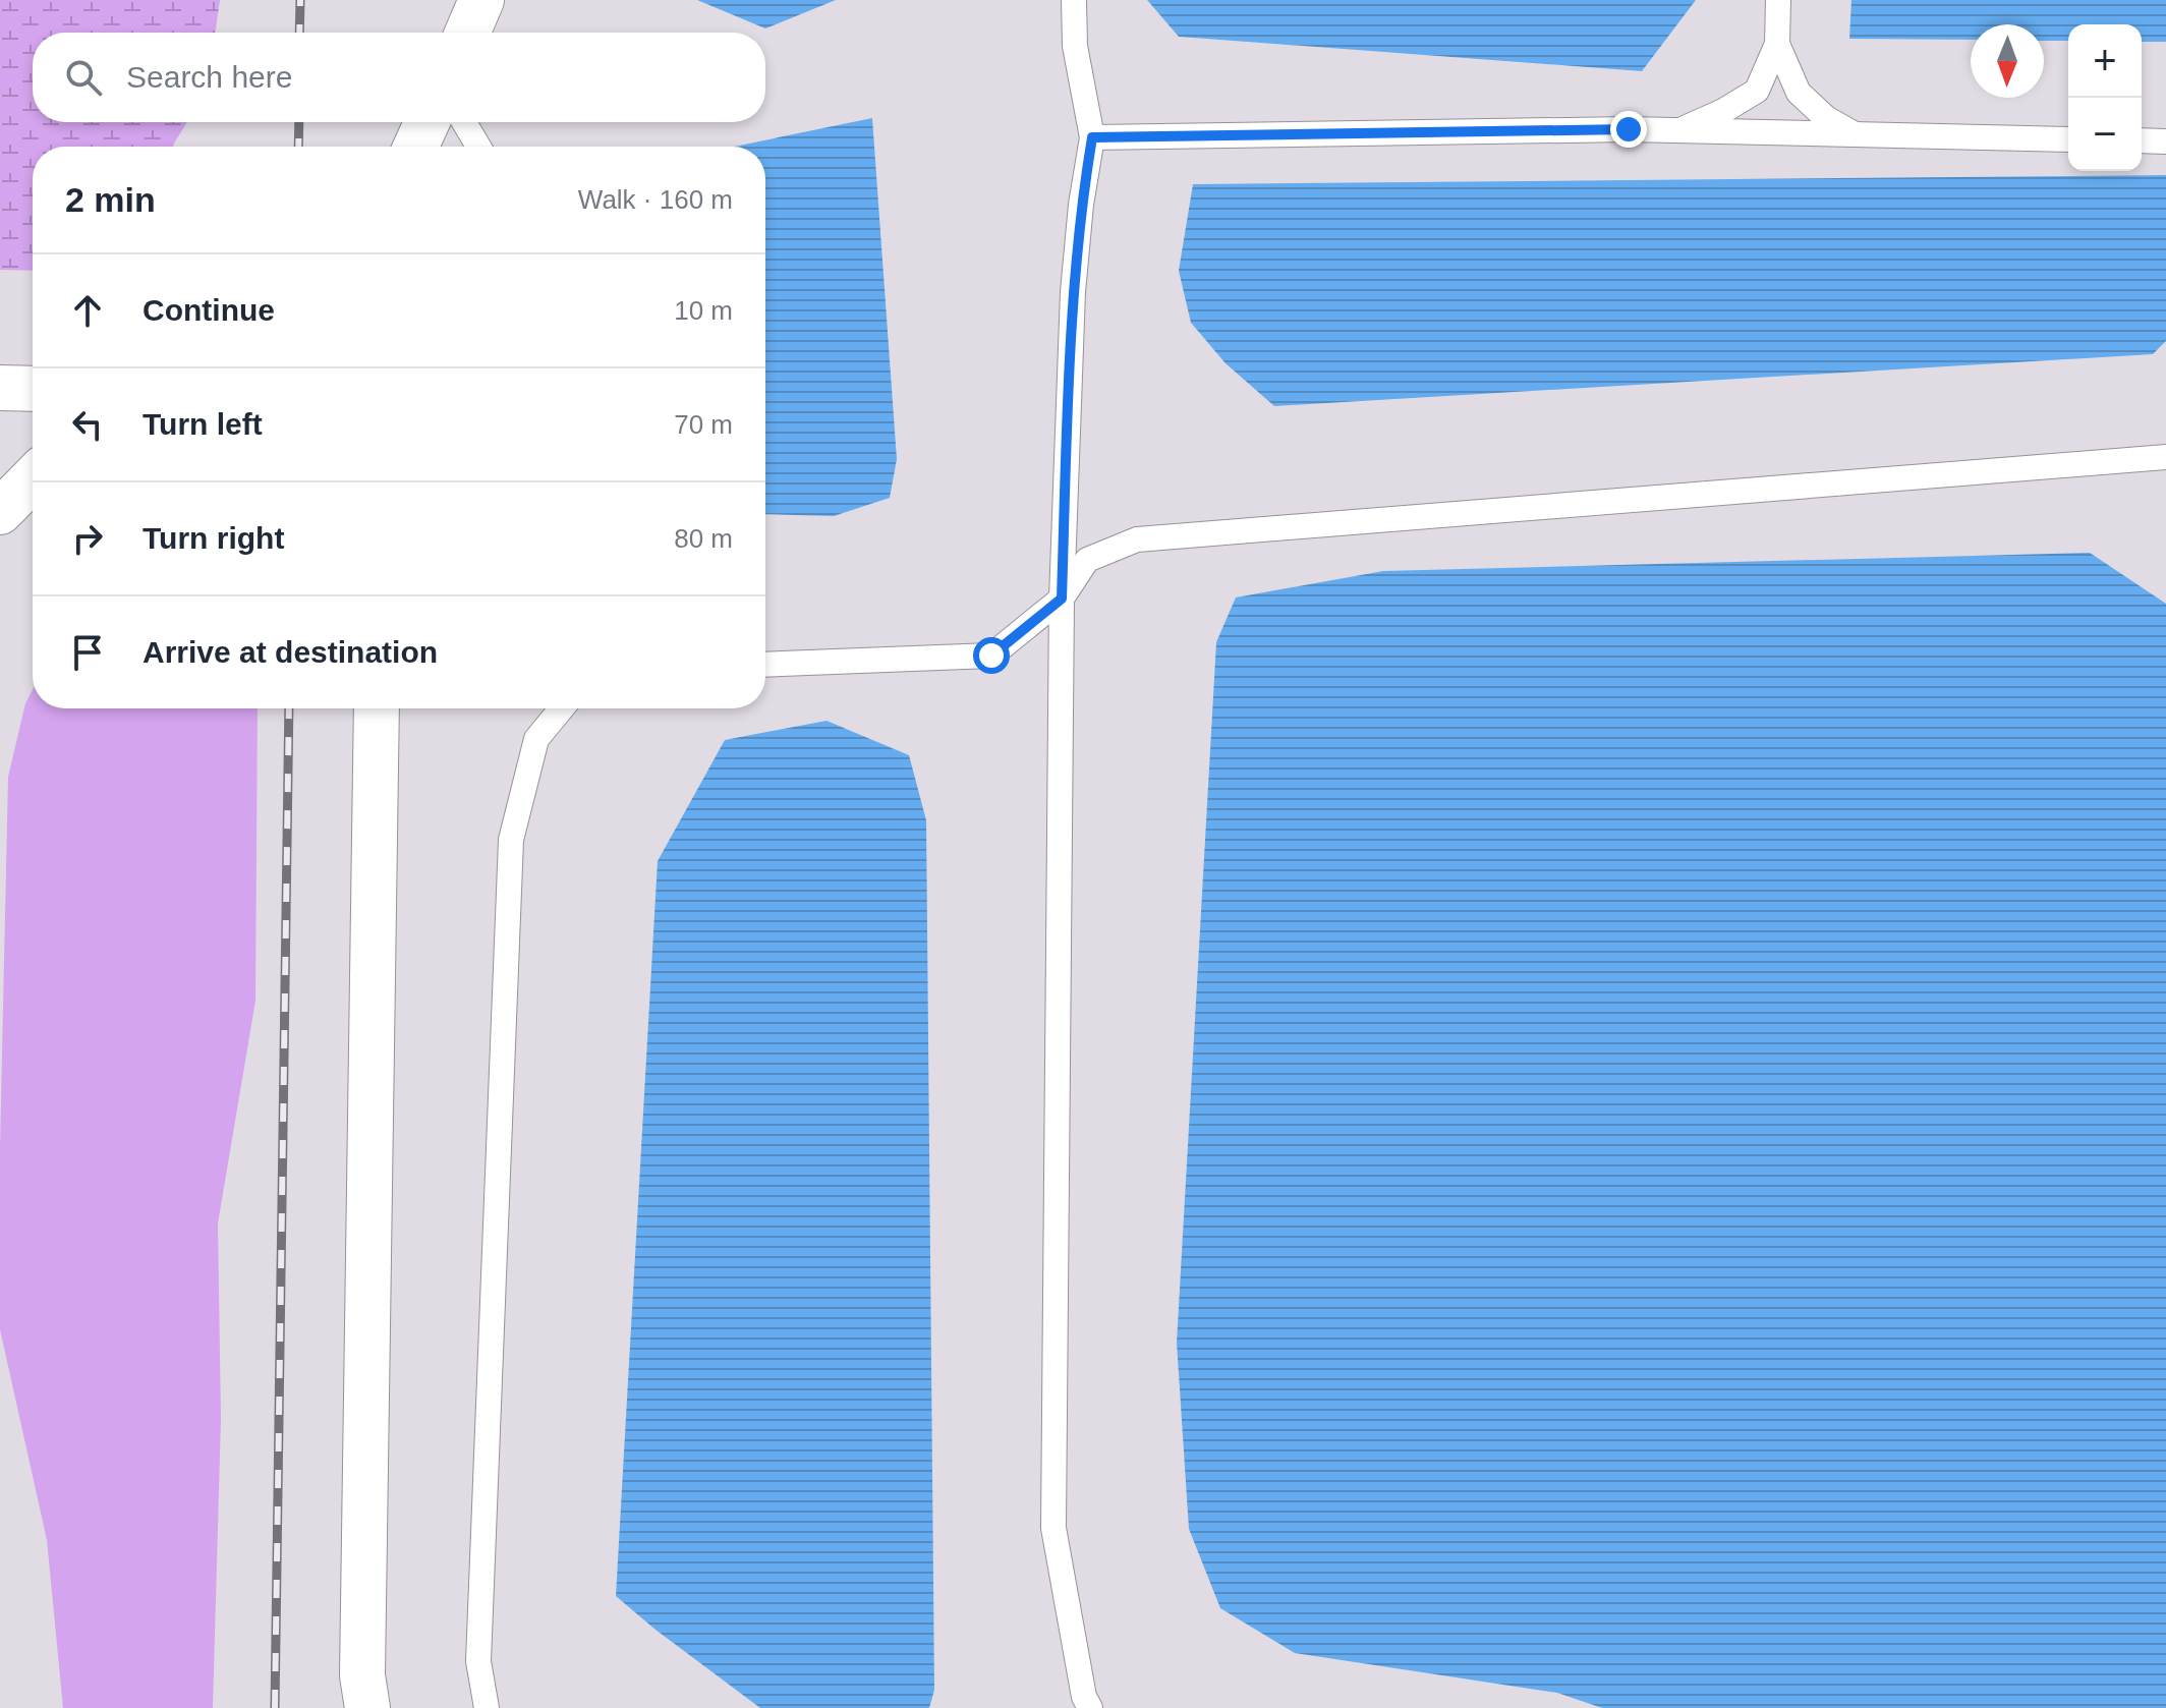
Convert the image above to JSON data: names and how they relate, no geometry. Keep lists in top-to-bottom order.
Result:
{
  "north": "bottom",
  "page": {
    "map_buttons": ["+", "−"],
    "search": "Search here",
    "heading": ["2 min", "Walk · 160 m"],
    "list": [
      ["Continue", "10 m"],
      ["Turn left", "70 m"],
      ["Turn right", "80 m"],
      "Arrive at destination"
    ]
  }
}
